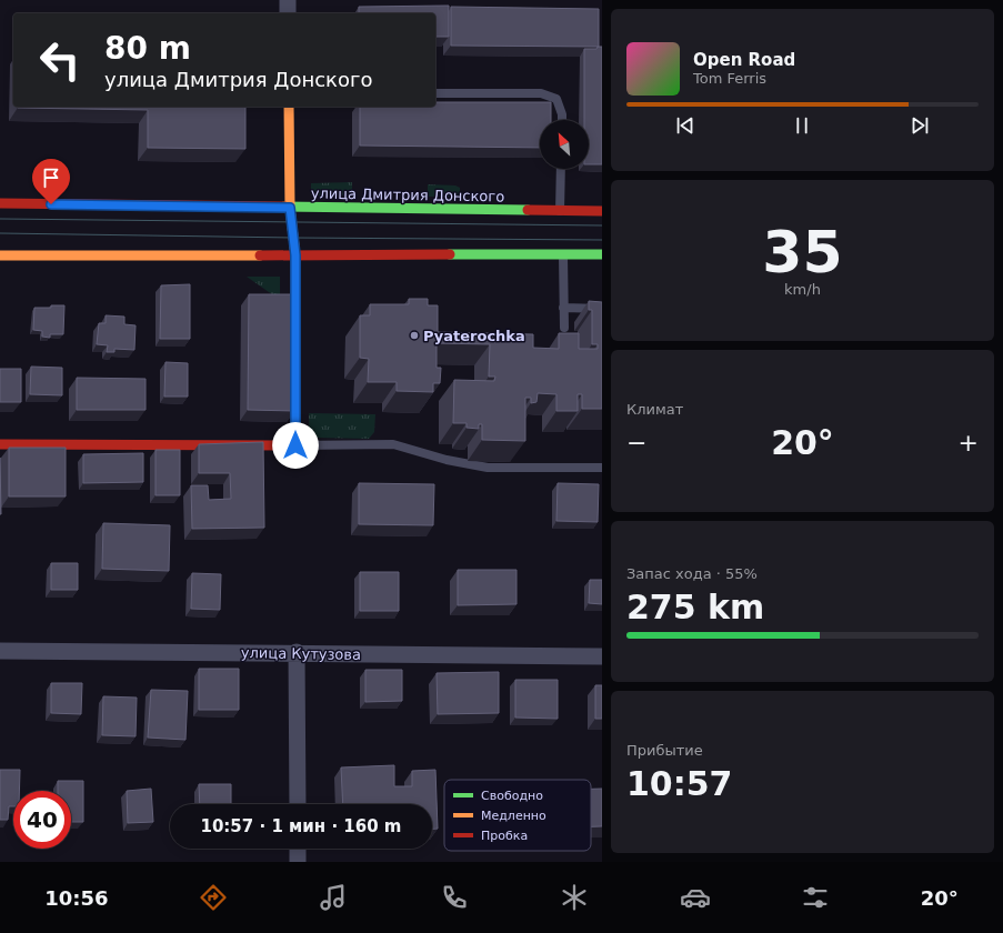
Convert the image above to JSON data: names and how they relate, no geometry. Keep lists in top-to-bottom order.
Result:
{
  "streets": {
    "street": ["улица Дмитрия Донского", "улица Кутузова"]
  },
  "places": ["Pyaterochka"],
  "legend": ["Свободно", "Медленно", "Пробка"],
  "north": "top left",
  "page": {
    "turn": ["80 m", "улица Дмитрия Донского"],
    "song": ["Open Road", "Tom Ferris"],
    "tile": [
      ["35", "km/h"],
      "Климат",
      ["Запас хода · 55%", "275 km"],
      ["Прибытие", "10:57"]
    ],
    "heat": ["−", "20°", "+"],
    "limit": "40",
    "trip": "10:57 · 1 мин · 160 m",
    "tabs": ["10:56", "20°"]
  }
}
